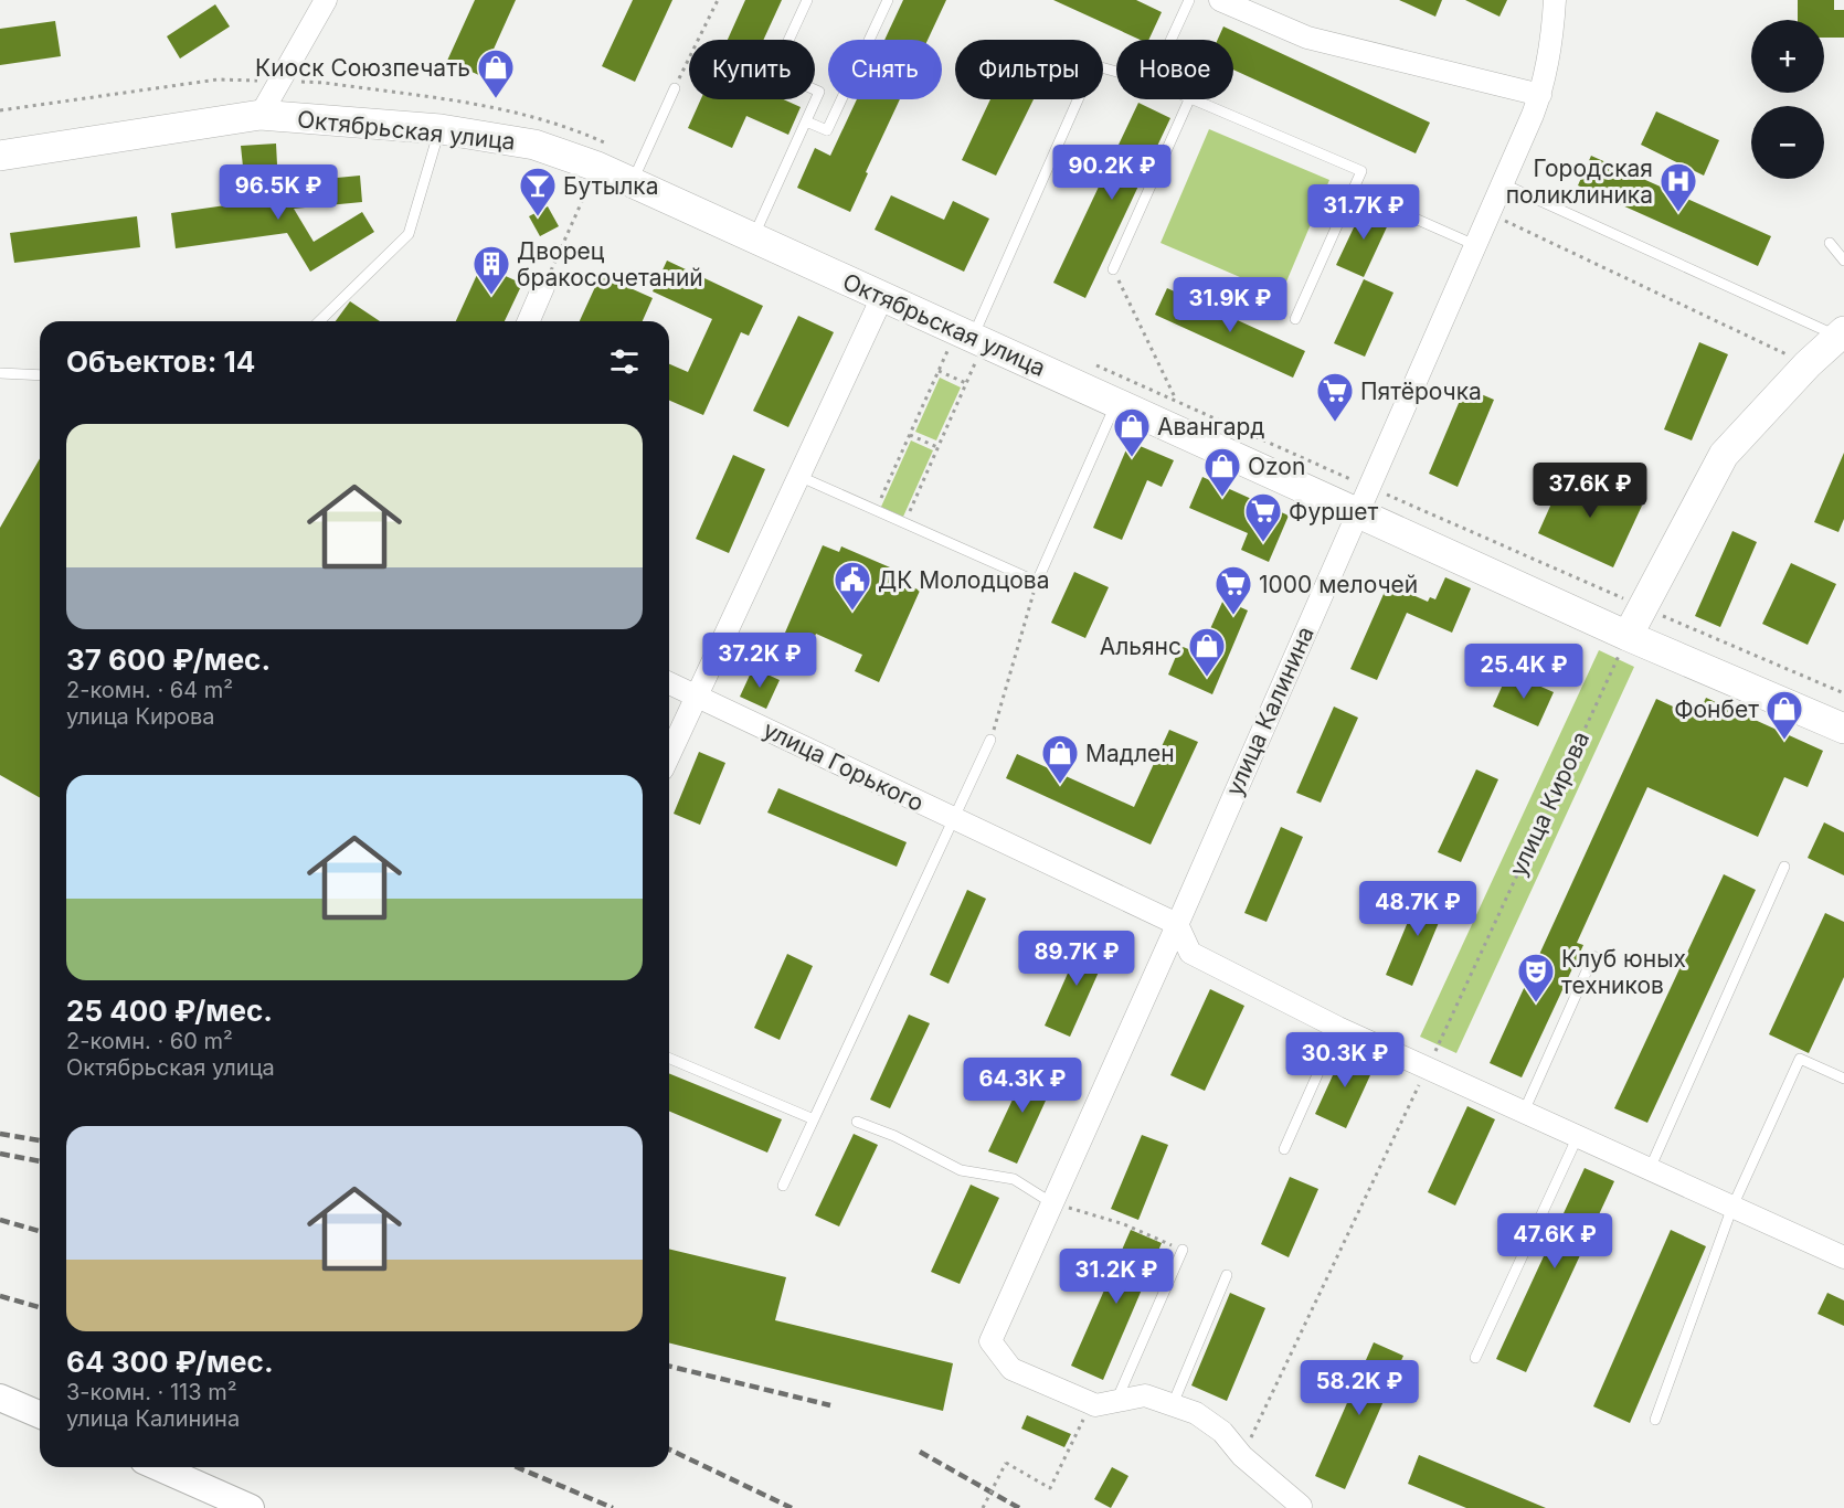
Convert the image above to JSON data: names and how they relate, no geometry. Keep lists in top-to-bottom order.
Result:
{
  "streets": {
    "main road": ["Октябрьская улица"],
    "street": ["улица Калинина", "улица Горького"],
    "path": ["улица Кирова"]
  },
  "crossings": [
    ["Октябрьская улица", "улица Калинина"],
    ["Октябрьская улица", "улица Кирова"],
    ["улица Калинина", "улица Горького"]
  ],
  "places": {
    "shop": [
      "Киоск Союзпечать",
      "Авангард",
      "Ozon",
      "Альянс",
      "Фонбет",
      "Мадлен"
    ],
    "hospital": ["Городская поликлиника"],
    "bar": ["Бутылка"],
    "building": ["Дворец бракосочетаний"],
    "supermarket": ["Пятёрочка", "Фуршет", "1000 мелочей"],
    "public building": ["ДК Молодцова"],
    "theatre": ["Клуб юных техников"]
  },
  "page": {
    "map_buttons": ["+", "−"],
    "chip": [
      "Купить",
      "Снять",
      "Фильтры",
      "Новое"
    ],
    "price": [
      "90.2K ₽",
      "96.5K ₽",
      "31.7K ₽",
      "31.9K ₽",
      "37.6K ₽",
      "37.2K ₽",
      "25.4K ₽",
      "48.7K ₽",
      "89.7K ₽",
      "30.3K ₽",
      "64.3K ₽",
      "47.6K ₽",
      "31.2K ₽",
      "58.2K ₽"
    ],
    "heading": "Объектов: 14",
    "list": [
      {
        "name": "37 600 ₽/мес.",
        "note": "2-комн. · 64 m² · улица Кирова"
      },
      {
        "name": "25 400 ₽/мес.",
        "note": "2-комн. · 60 m² · Октябрьская улица"
      },
      {
        "name": "64 300 ₽/мес.",
        "note": "3-комн. · 113 m² · улица Калинина"
      }
    ]
  }
}
